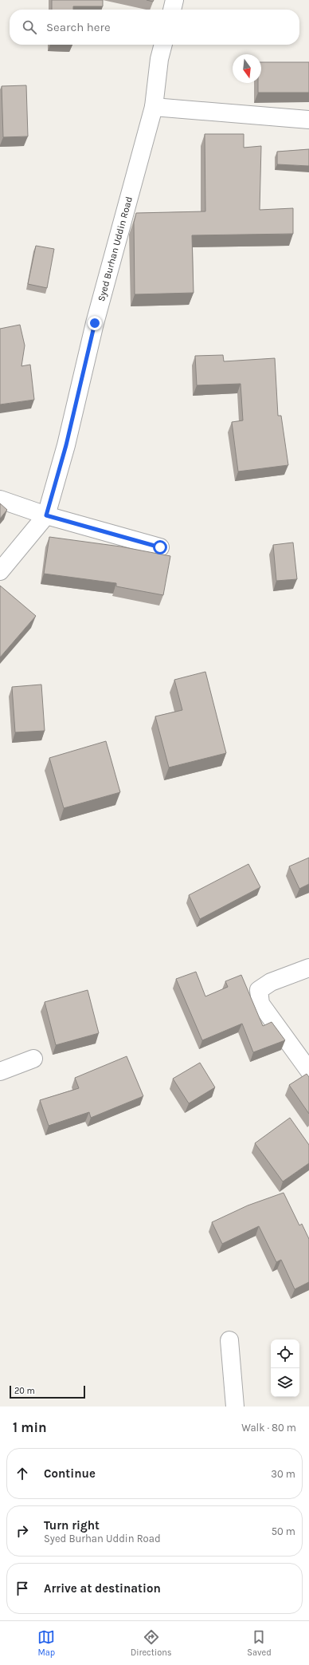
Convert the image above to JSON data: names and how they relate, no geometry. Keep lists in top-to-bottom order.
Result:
{
  "streets": {
    "street": ["Syed Burhan Uddin Road"]
  },
  "scale_bar": "20 m",
  "north": "bottom",
  "page": {
    "search": "Search here",
    "scale": "20 m",
    "heading": ["1 min", "Walk · 80 m"],
    "list": [
      ["Continue", "30 m"],
      ["Turn right", "Syed Burhan Uddin Road", "50 m"],
      "Arrive at destination"
    ],
    "nav": ["Map", "Directions", "Saved"]
  }
}
